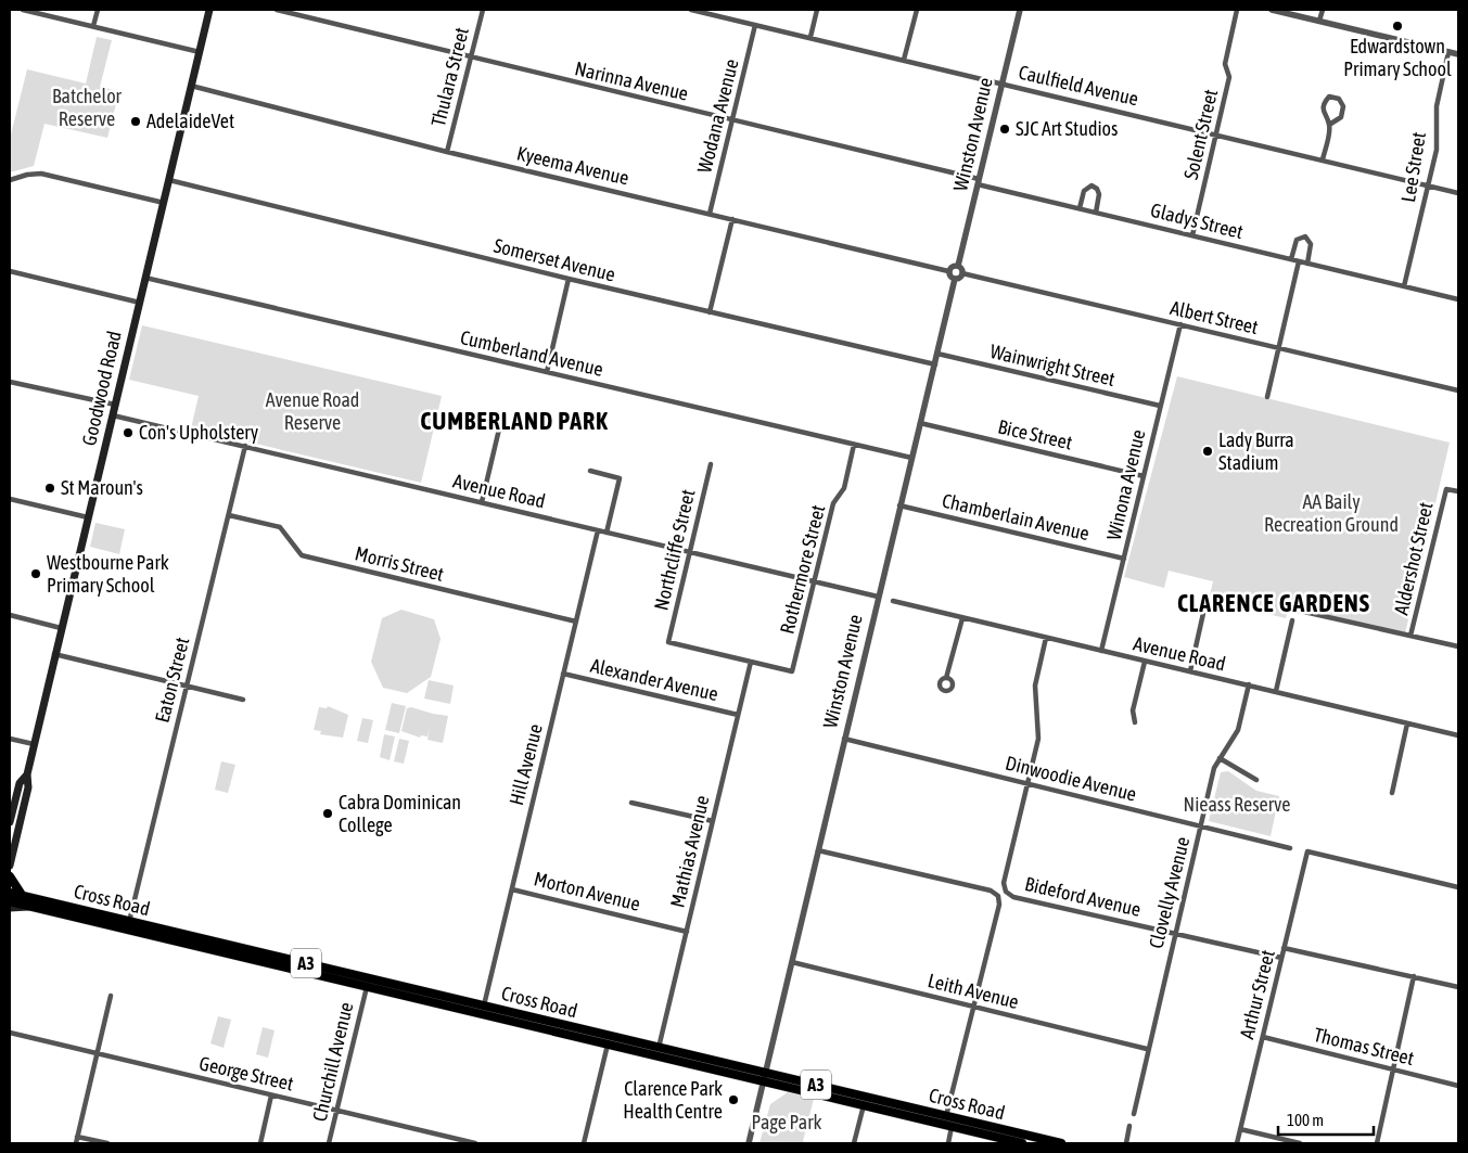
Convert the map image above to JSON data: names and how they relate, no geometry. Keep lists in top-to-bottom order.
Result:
{
  "streets": {
    "highway": ["Cross Road", "A3"],
    "main road": ["Goodwood Road"],
    "street": [
      "Thulara Street",
      "Narinna Avenue",
      "Caulfield Avenue",
      "Wodana Avenue",
      "Winston Avenue",
      "Solent Street",
      "Kyeema Avenue",
      "Lee Street",
      "Gladys Street",
      "Somerset Avenue",
      "Albert Street",
      "Cumberland Avenue",
      "Wainwright Street",
      "Bice Street",
      "Winona Avenue",
      "Avenue Road",
      "Chamberlain Avenue",
      "Northcliffe Street",
      "Aldershot Street",
      "Morris Street",
      "Rothermore Street",
      "Eaton Street",
      "Alexander Avenue",
      "Hill Avenue",
      "Dinwoodie Avenue",
      "Mathias Avenue",
      "Morton Avenue",
      "Clovelly Avenue",
      "Bideford Avenue",
      "Leith Avenue",
      "Arthur Street",
      "Thomas Street",
      "Churchill Avenue",
      "George Street"
    ]
  },
  "crossings": [
    ["Thulara Street", "Narinna Avenue"],
    ["Thulara Street", "Kyeema Avenue"],
    ["Narinna Avenue", "Wodana Avenue"],
    ["Narinna Avenue", "Winston Avenue"],
    ["Narinna Avenue", "Gladys Street"],
    ["Caulfield Avenue", "Wodana Avenue"],
    ["Caulfield Avenue", "Winston Avenue"],
    ["Caulfield Avenue", "Solent Street"],
    ["Caulfield Avenue", "Lee Street"],
    ["Wodana Avenue", "Kyeema Avenue"],
    ["Winston Avenue", "Kyeema Avenue"],
    ["Winston Avenue", "Gladys Street"],
    ["Winston Avenue", "Somerset Avenue"],
    ["Winston Avenue", "Albert Street"],
    ["Winston Avenue", "Cumberland Avenue"],
    ["Winston Avenue", "Wainwright Street"],
    ["Winston Avenue", "Bice Street"],
    ["Winston Avenue", "Avenue Road"],
    ["Winston Avenue", "Chamberlain Avenue"],
    ["Winston Avenue", "Dinwoodie Avenue"],
    ["Winston Avenue", "Bideford Avenue"],
    ["Winston Avenue", "Cross Road"],
    ["Winston Avenue", "Leith Avenue"],
    ["Solent Street", "Gladys Street"],
    ["Kyeema Avenue", "Albert Street"],
    ["Kyeema Avenue", "Goodwood Road"],
    ["Lee Street", "Gladys Street"],
    ["Somerset Avenue", "Goodwood Road"],
    ["Albert Street", "Winona Avenue"],
    ["Cumberland Avenue", "Goodwood Road"],
    ["Cumberland Avenue", "Rothermore Street"],
    ["Wainwright Street", "Winona Avenue"],
    ["Goodwood Road", "Avenue Road"],
    ["Bice Street", "Winona Avenue"],
    ["Winona Avenue", "Avenue Road"],
    ["Winona Avenue", "Chamberlain Avenue"],
    ["Avenue Road", "Northcliffe Street"],
    ["Avenue Road", "Rothermore Street"],
    ["Avenue Road", "Eaton Street"],
    ["Avenue Road", "Hill Avenue"],
    ["Avenue Road", "Clovelly Avenue"],
    ["Northcliffe Street", "Rothermore Street"],
    ["Northcliffe Street", "Mathias Avenue"],
    ["Morris Street", "Eaton Street"],
    ["Morris Street", "Hill Avenue"],
    ["Rothermore Street", "Mathias Avenue"],
    ["Eaton Street", "Cross Road"],
    ["Alexander Avenue", "Hill Avenue"],
    ["Alexander Avenue", "Mathias Avenue"],
    ["Hill Avenue", "Morton Avenue"],
    ["Hill Avenue", "Cross Road"],
    ["Dinwoodie Avenue", "Clovelly Avenue"],
    ["Dinwoodie Avenue", "Bideford Avenue"],
    ["Mathias Avenue", "Morton Avenue"],
    ["Mathias Avenue", "Cross Road"],
    ["Clovelly Avenue", "Bideford Avenue"],
    ["Clovelly Avenue", "Leith Avenue"],
    ["Bideford Avenue", "Leith Avenue"],
    ["Bideford Avenue", "Arthur Street"],
    ["Cross Road", "Churchill Avenue"],
    ["Arthur Street", "Thomas Street"],
    ["Churchill Avenue", "George Street"]
  ],
  "districts": ["CUMBERLAND PARK", "CLARENCE GARDENS"],
  "parks": [
    "Batchelor Reserve",
    "Avenue Road Reserve",
    "AA Baily Recreation Ground",
    "Nieass Reserve",
    "Page Park"
  ],
  "places": [
    "Edwardstown Primary School",
    "AdelaideVet",
    "SJC Art Studios",
    "Con's Upholstery",
    "Lady Burra Stadium",
    "St Maroun's",
    "Westbourne Park Primary School",
    "Cabra Dominican College",
    "Clarence Park Health Centre"
  ],
  "scale_bar": "100 m"
}
